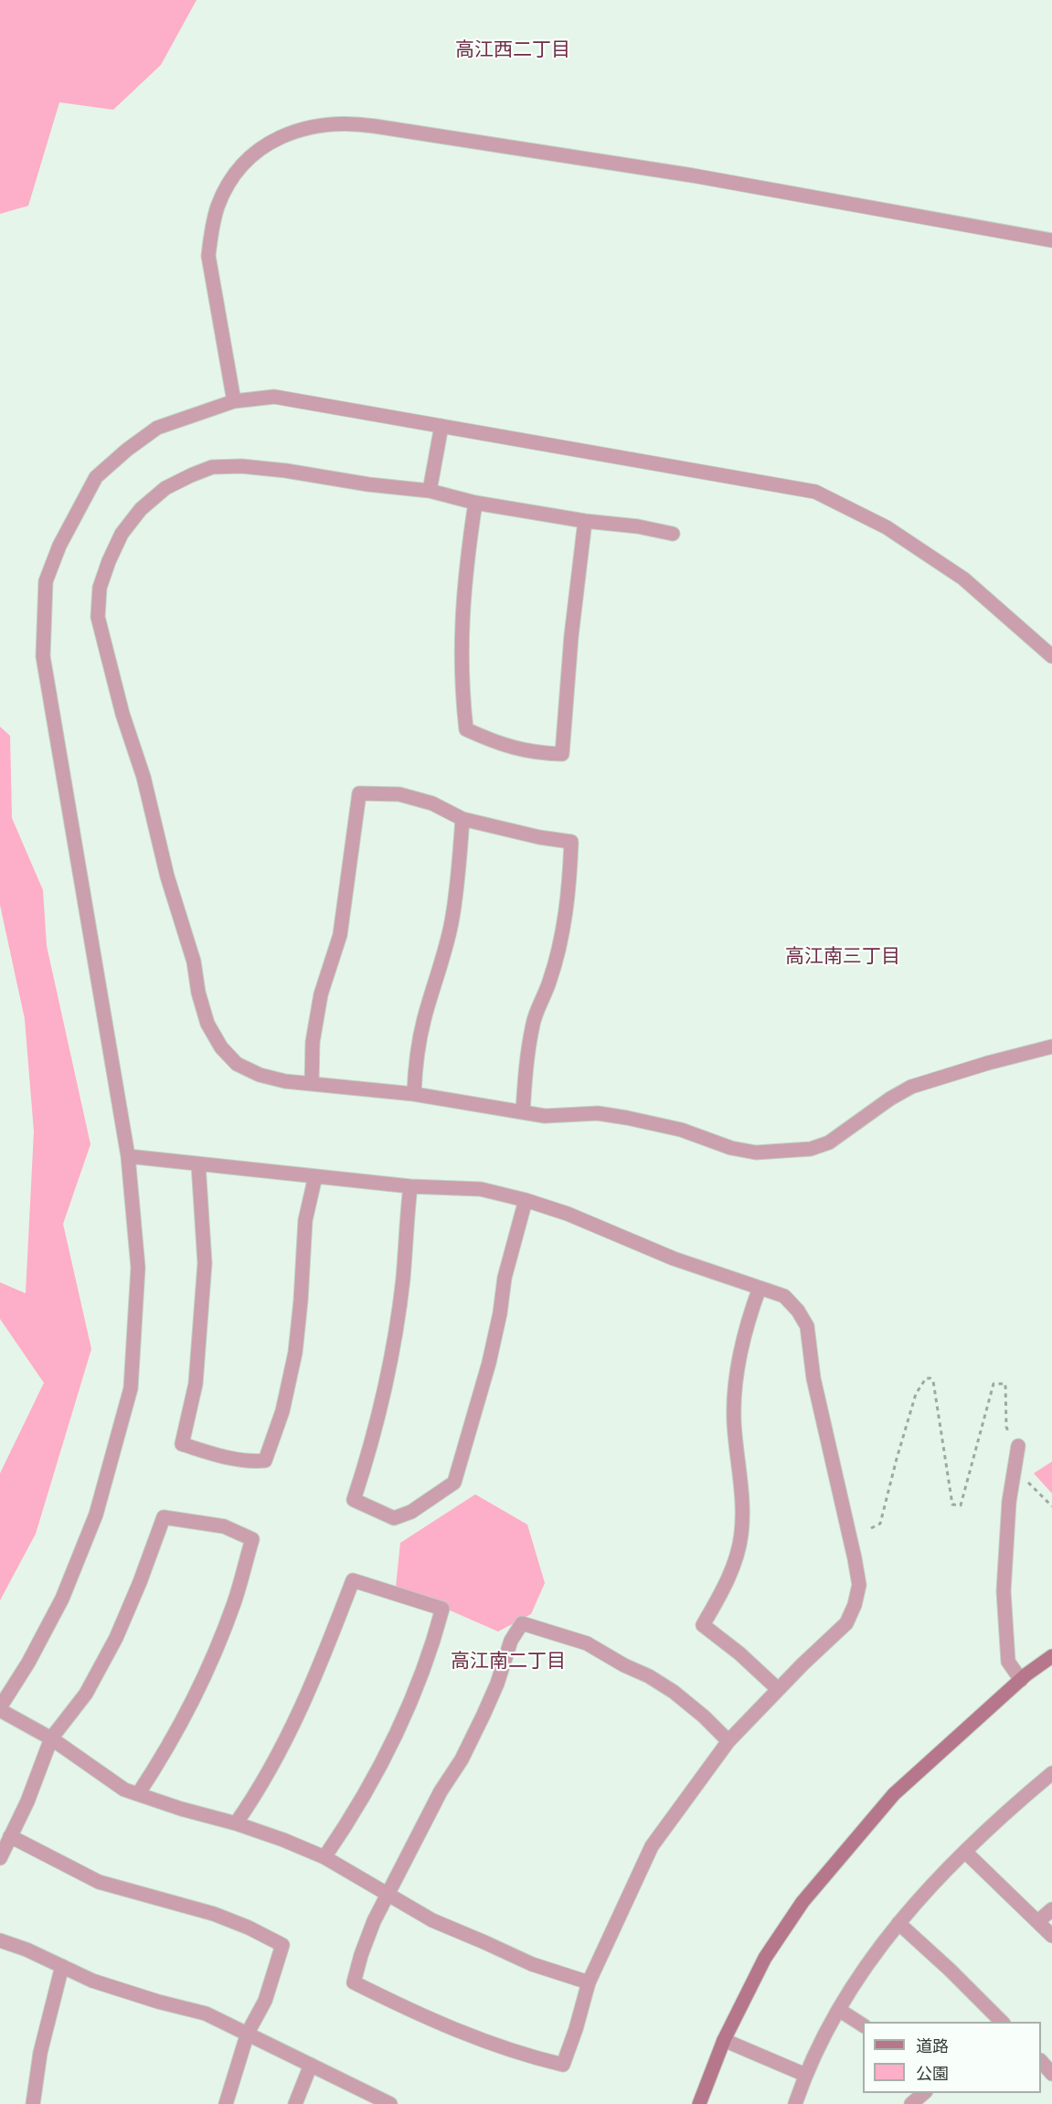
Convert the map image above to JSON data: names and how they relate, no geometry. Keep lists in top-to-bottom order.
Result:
{
  "districts": ["高江西二丁目", "高江南三丁目", "高江南二丁目"],
  "legend": ["道路", "公園"]
}
